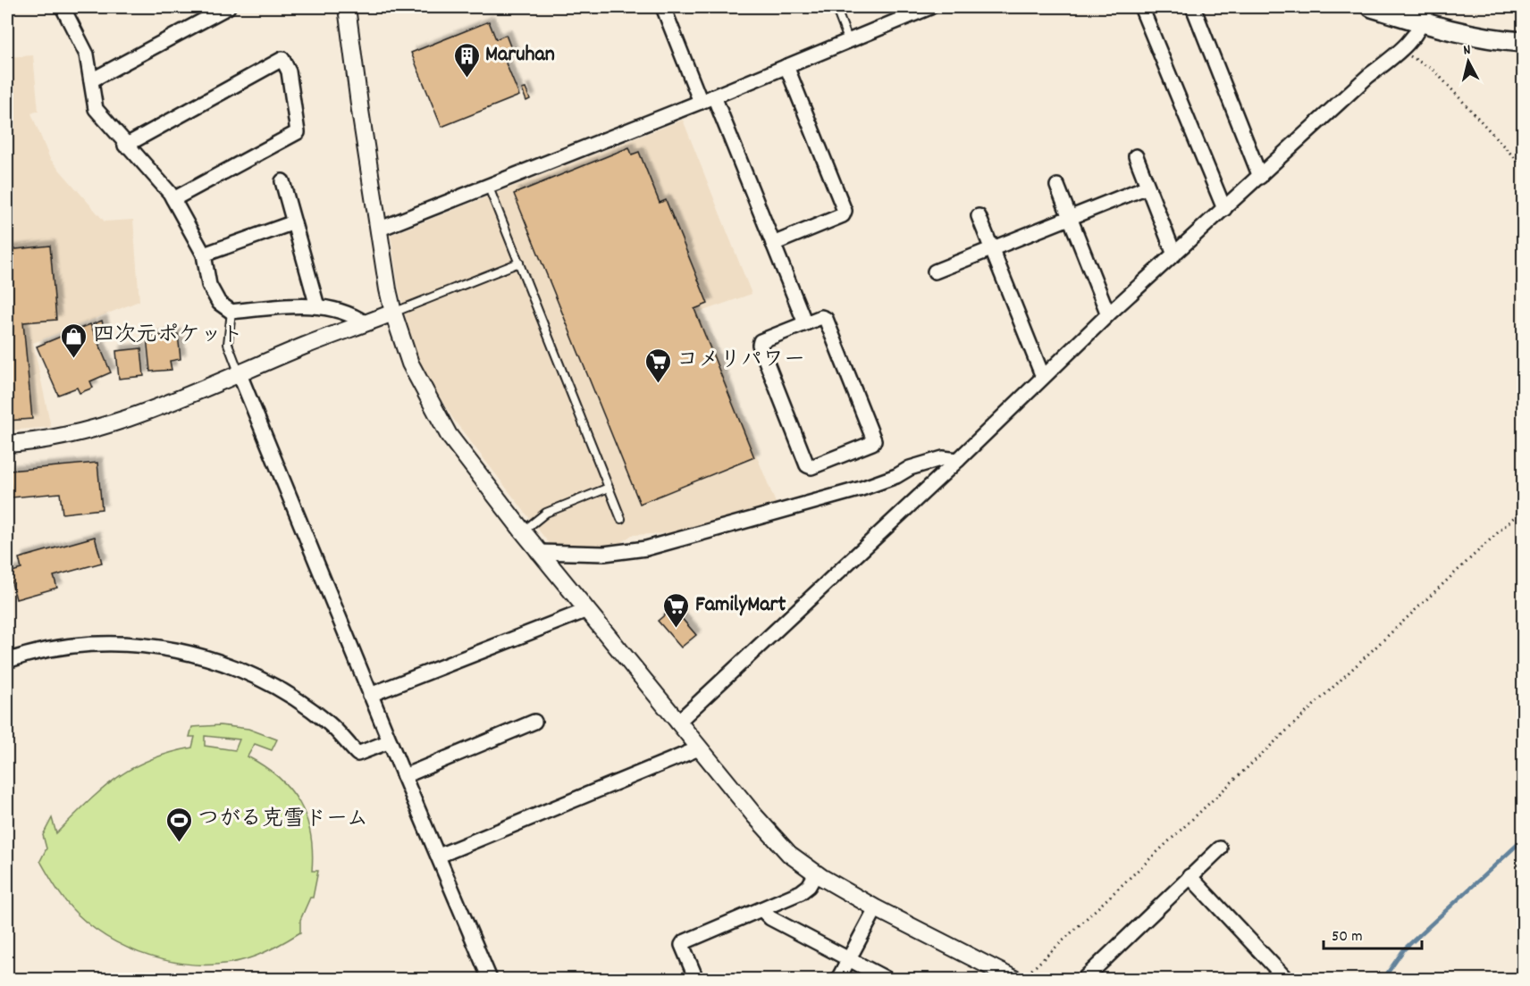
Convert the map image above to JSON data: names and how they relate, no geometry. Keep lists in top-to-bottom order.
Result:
{
  "places": {
    "building": ["Maruhan"],
    "shop": ["四次元ポケット"],
    "supermarket": ["コメリパワー", "FamilyMart"],
    "sports": ["つがる克雪ドーム"]
  },
  "scale_bar": "50 m",
  "north": "top"
}
